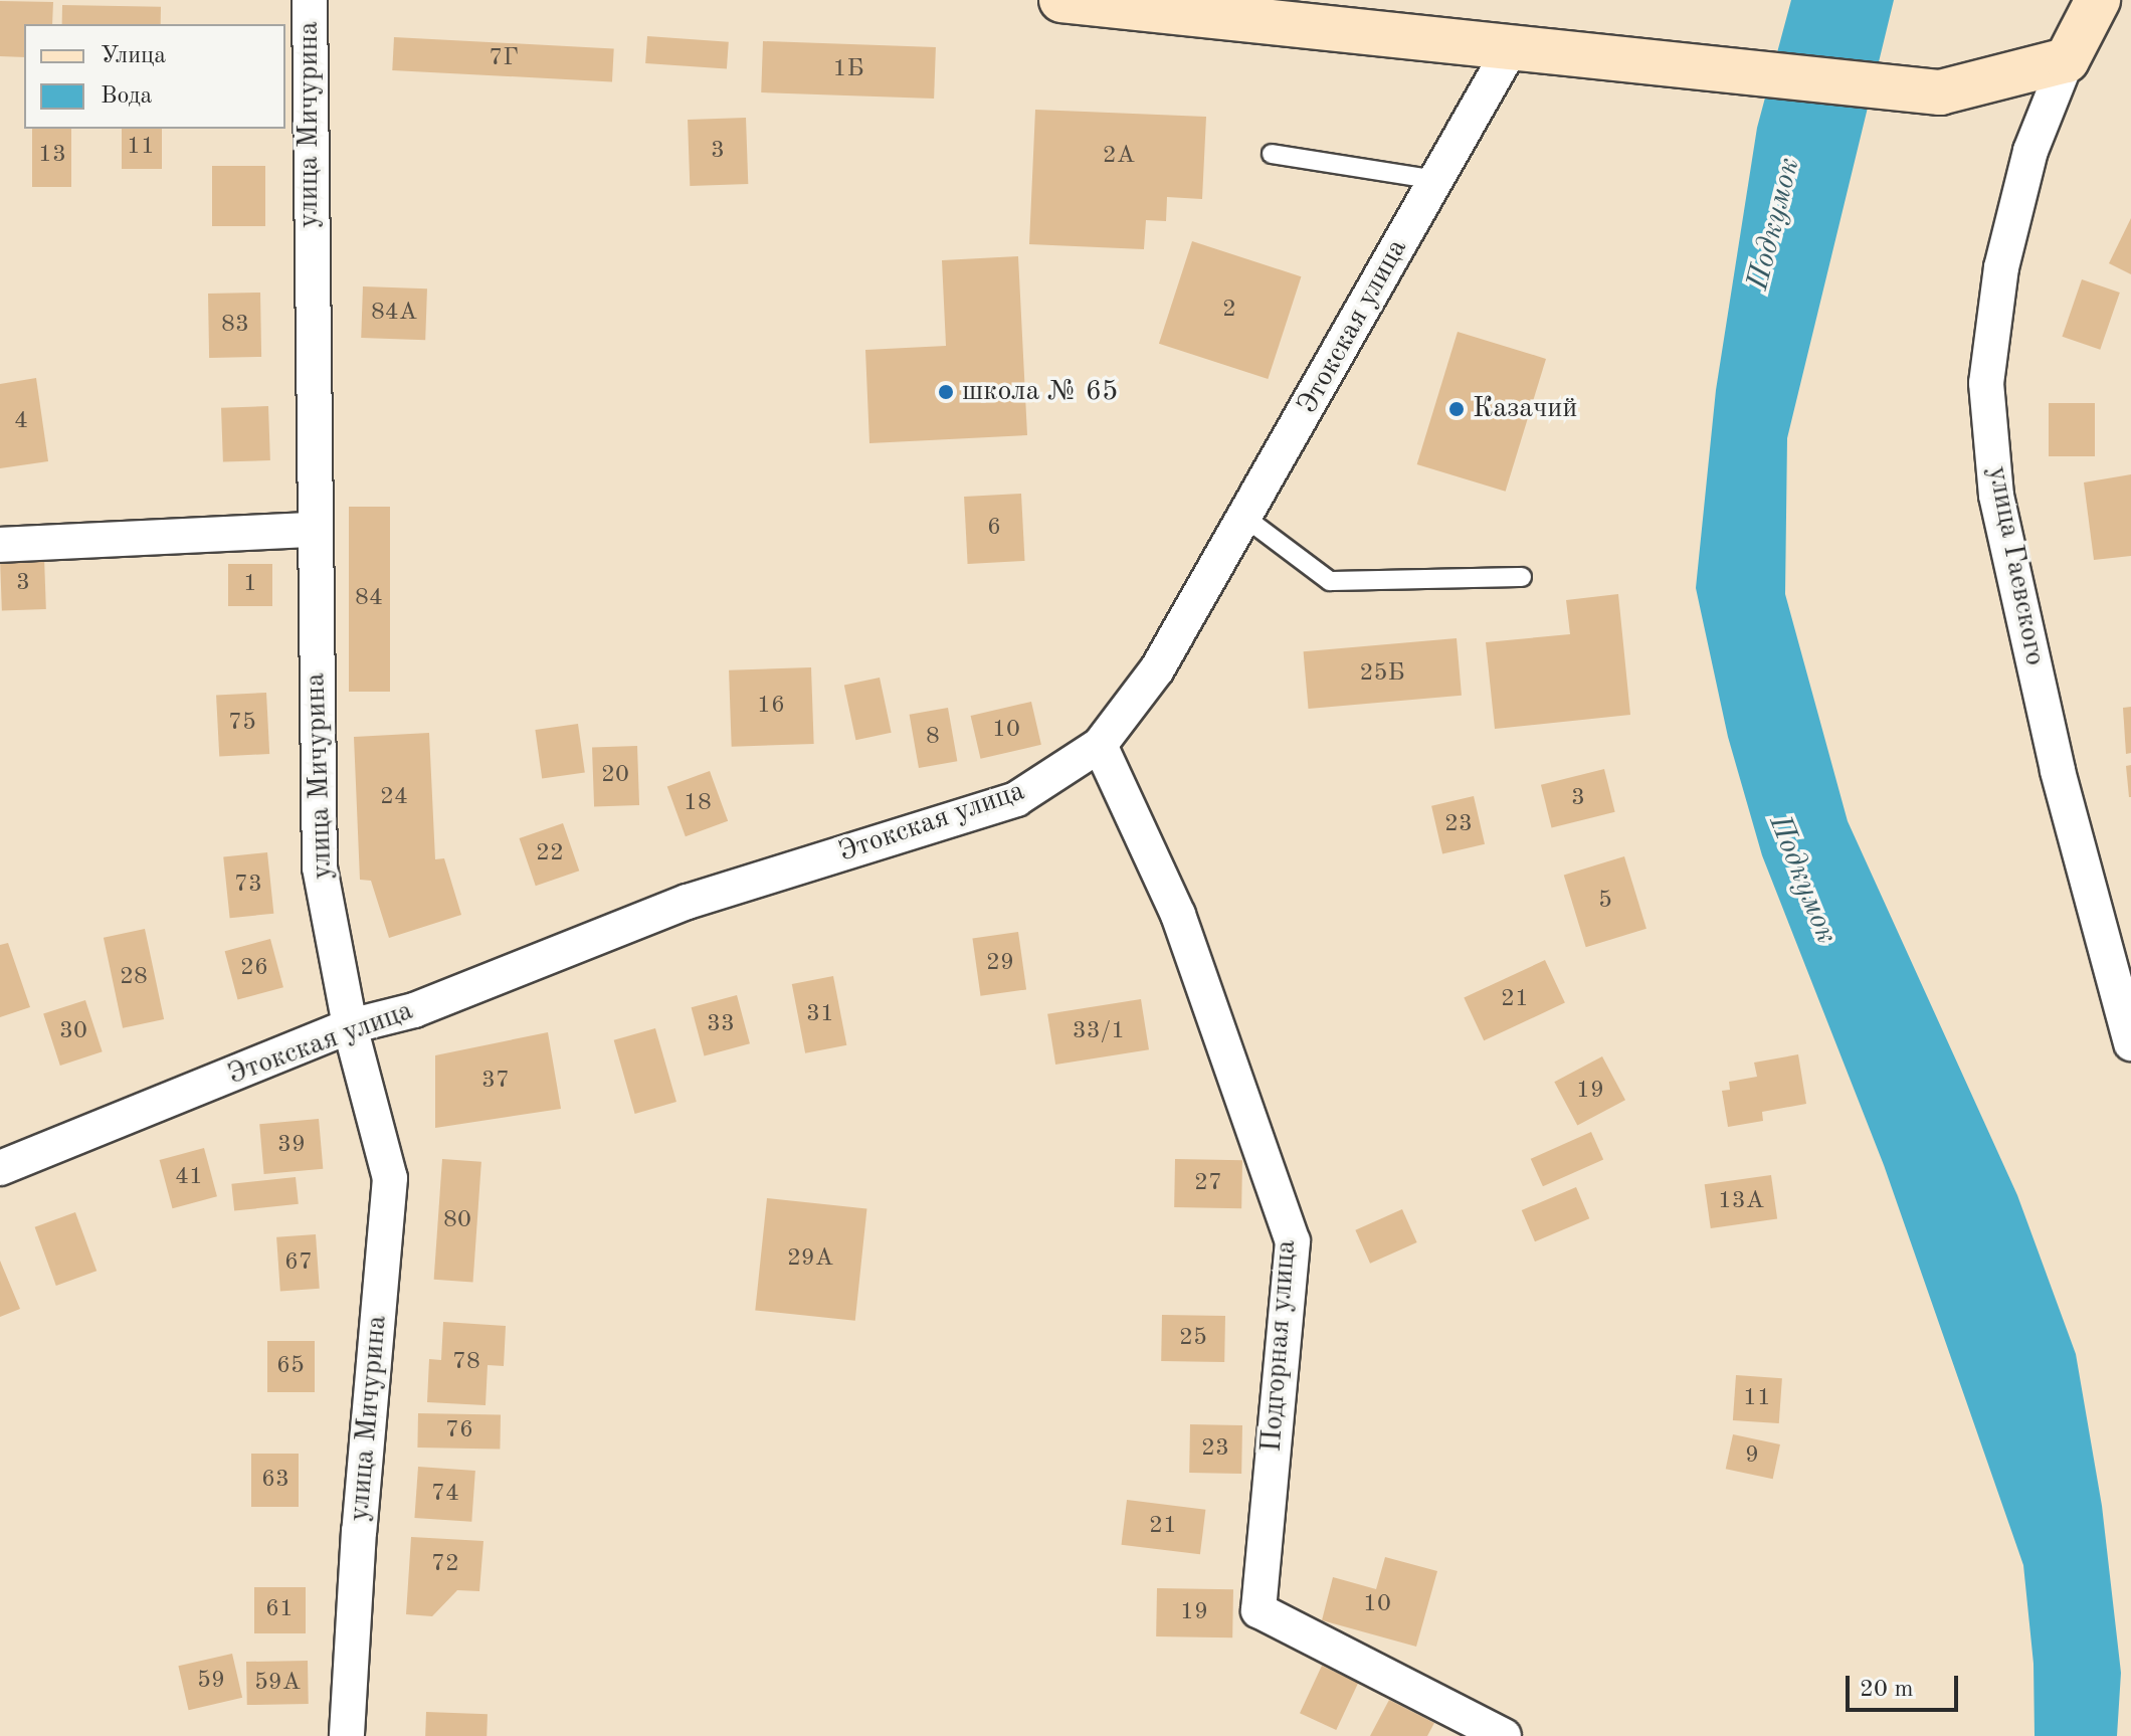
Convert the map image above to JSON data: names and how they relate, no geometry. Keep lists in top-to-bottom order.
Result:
{
  "streets": {
    "main road": ["улица Гаевского"],
    "street": ["улица Мичурина", "Этокская улица", "Подгорная улица"]
  },
  "crossings": [
    ["улица Мичурина", "Этокская улица"],
    ["Этокская улица", "Подгорная улица"]
  ],
  "water": ["Подкумок"],
  "places": ["школа № 65", "Казачий"],
  "house_numbers": [
    "7Г",
    "1Б",
    "11",
    "3",
    "13",
    "2А",
    "2",
    "84А",
    "83",
    "4",
    "6",
    "3",
    "1",
    "84",
    "25Б",
    "16",
    "75",
    "10",
    "8",
    "20",
    "24",
    "3",
    "18",
    "23",
    "22",
    "73",
    "5",
    "29",
    "26",
    "28",
    "21",
    "31",
    "33",
    "30",
    "33/1",
    "37",
    "19",
    "39",
    "41",
    "27",
    "13А",
    "80",
    "29А",
    "67",
    "25",
    "78",
    "65",
    "11",
    "76",
    "23",
    "9",
    "63",
    "74",
    "21",
    "72",
    "10",
    "61",
    "19",
    "59",
    "59А"
  ],
  "legend": ["Улица", "Вода"],
  "scale_bar": "20 m"
}
